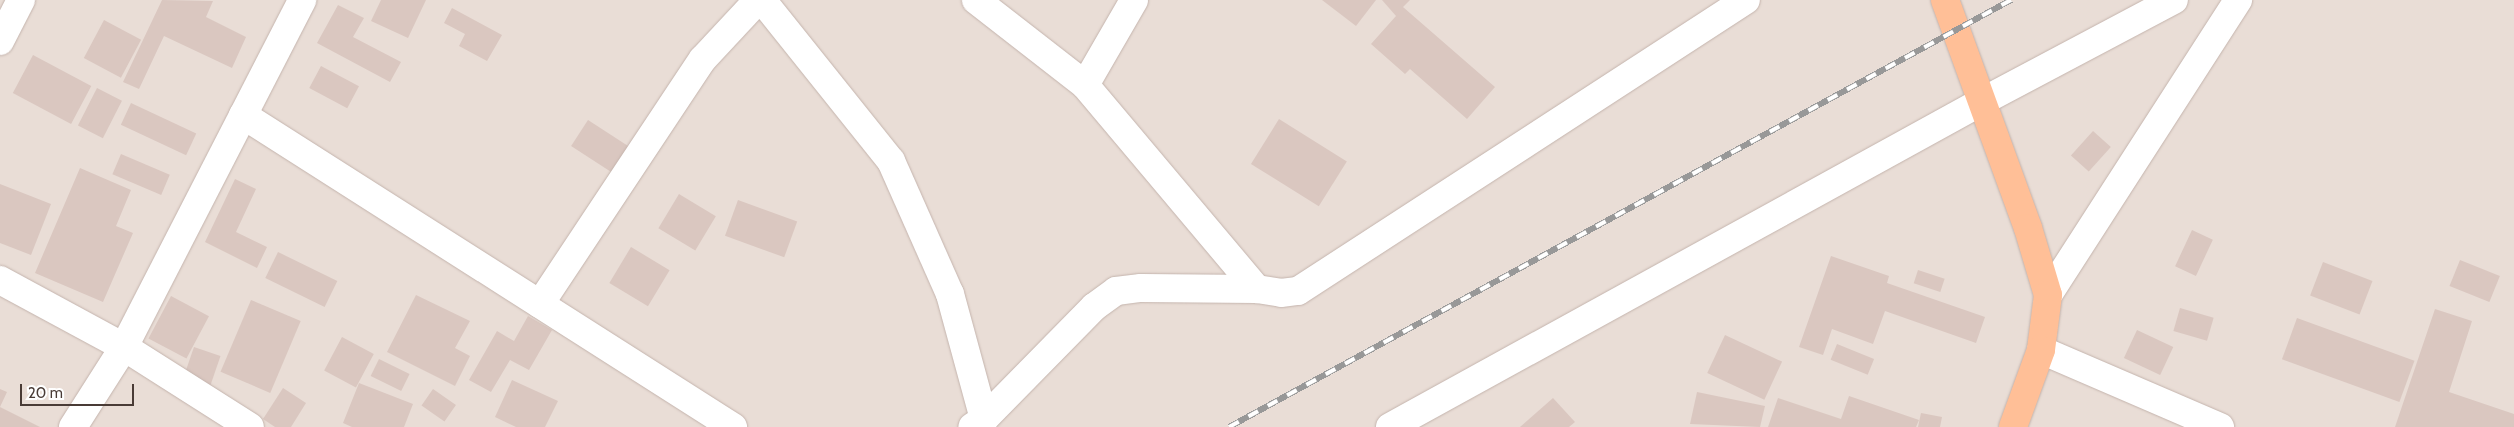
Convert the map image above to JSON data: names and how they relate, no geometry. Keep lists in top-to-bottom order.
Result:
{
  "scale_bar": "20 m"
}
